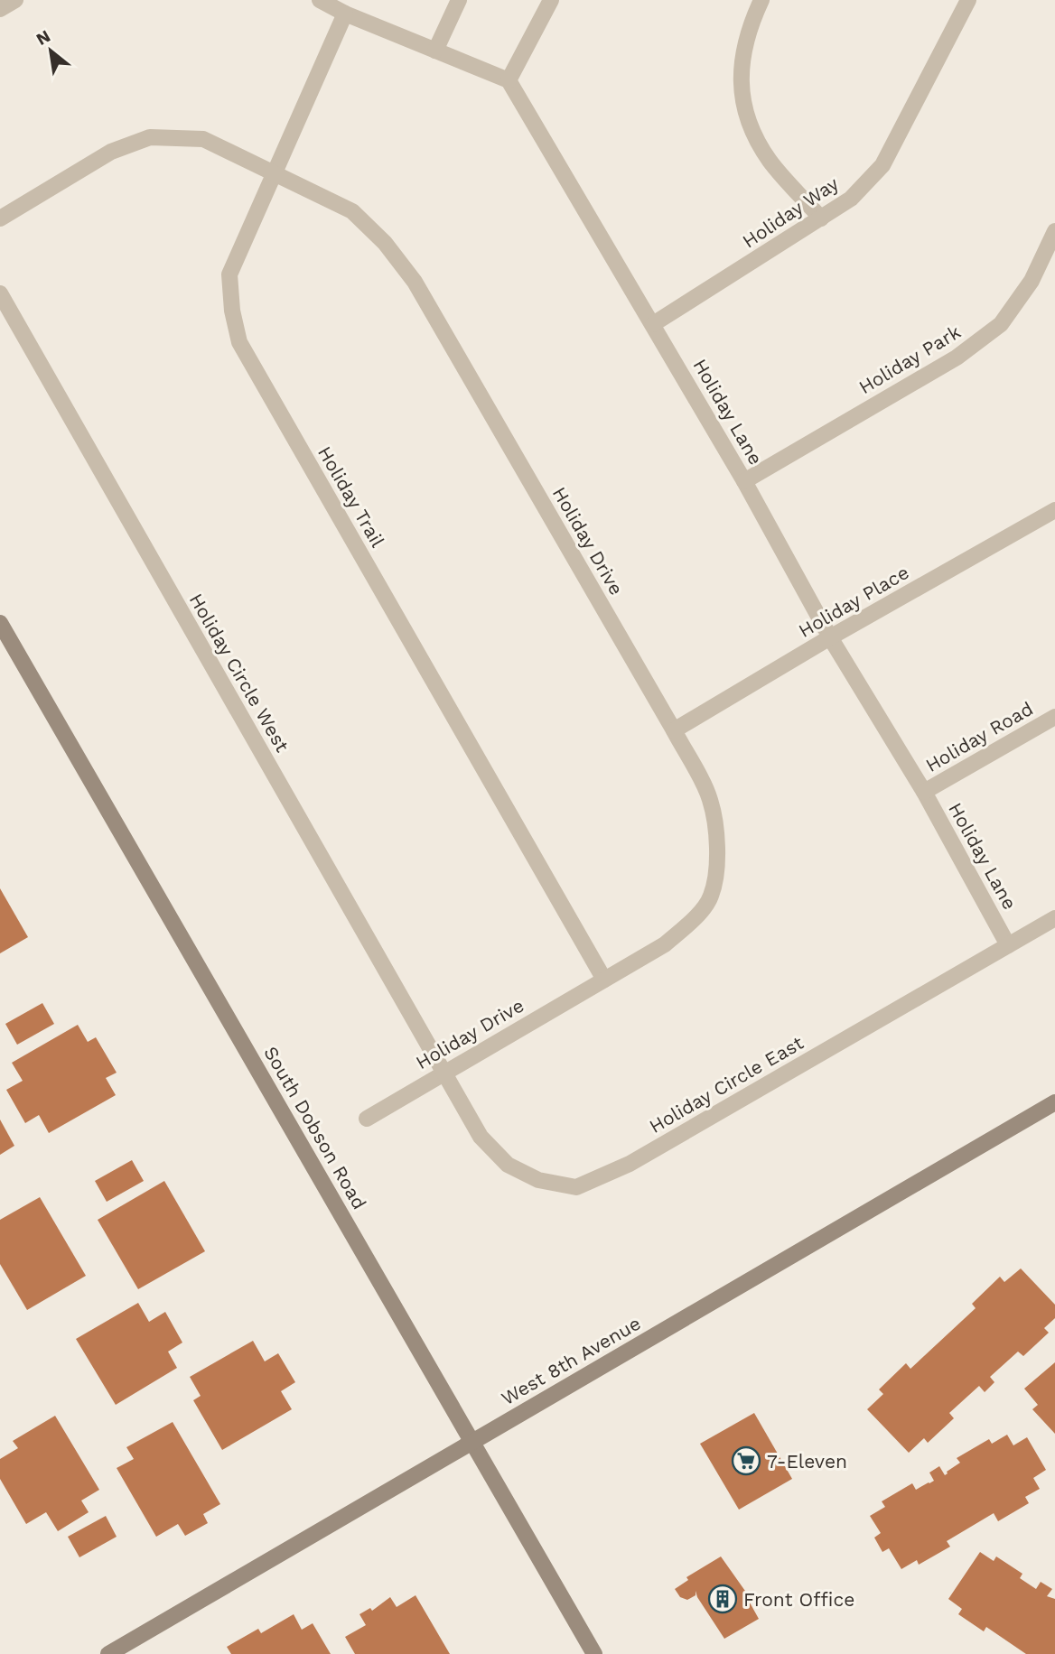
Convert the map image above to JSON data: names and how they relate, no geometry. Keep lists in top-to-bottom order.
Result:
{
  "streets": {
    "main road": ["South Dobson Road", "West 8th Avenue"],
    "lane": [
      "Holiday Way",
      "Holiday Park",
      "Holiday Lane",
      "Holiday Trail",
      "Holiday Drive",
      "Holiday Place",
      "Holiday Circle West",
      "Holiday Road",
      "Holiday Circle East"
    ]
  },
  "crossings": [
    ["Holiday Way", "Holiday Lane"],
    ["Holiday Park", "Holiday Lane"],
    ["Holiday Lane", "Holiday Place"],
    ["Holiday Lane", "Holiday Road"],
    ["Holiday Lane", "Holiday Circle East"],
    ["Holiday Trail", "Holiday Drive"],
    ["Holiday Drive", "Holiday Place"],
    ["Holiday Drive", "Holiday Circle West"],
    ["Holiday Drive", "Holiday Circle East"],
    ["Holiday Circle West", "Holiday Circle East"],
    ["South Dobson Road", "West 8th Avenue"]
  ],
  "places": {
    "supermarket": ["7-Eleven"],
    "building": ["Front Office"]
  },
  "north": "top left"
}
